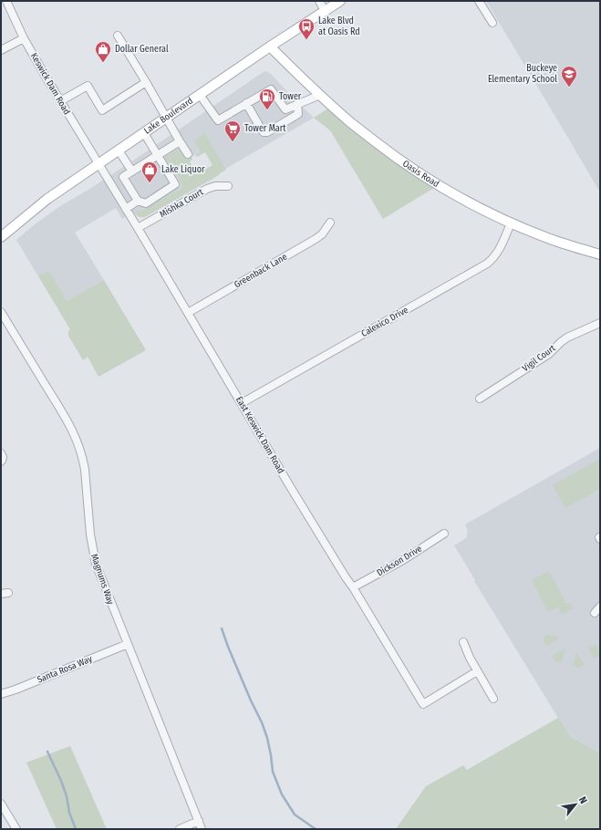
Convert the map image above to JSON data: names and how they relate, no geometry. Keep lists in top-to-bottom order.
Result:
{
  "streets": {
    "main road": ["Lake Boulevard", "Oasis Road"],
    "street": [
      "Keswick Dam Road",
      "Mishka Court",
      "Greenback Lane",
      "Calexico Drive",
      "Vigil Court",
      "East Keswick Dam Road",
      "Dickson Drive",
      "Magnums Way",
      "Santa Rosa Way"
    ]
  },
  "crossings": [
    ["Keswick Dam Road", "Lake Boulevard"],
    ["Keswick Dam Road", "East Keswick Dam Road"],
    ["Lake Boulevard", "Oasis Road"],
    ["Lake Boulevard", "East Keswick Dam Road"],
    ["Oasis Road", "Calexico Drive"],
    ["Mishka Court", "East Keswick Dam Road"],
    ["Greenback Lane", "East Keswick Dam Road"],
    ["Calexico Drive", "East Keswick Dam Road"],
    ["East Keswick Dam Road", "Dickson Drive"],
    ["Magnums Way", "Santa Rosa Way"]
  ],
  "places": {
    "bus stop": ["Lake Blvd at Oasis Rd"],
    "shop": ["Dollar General", "Lake Liquor"],
    "school or university": ["Buckeye Elementary School"],
    "fuel station": ["Tower"],
    "supermarket": ["Tower Mart"]
  },
  "north": "top right"
}
